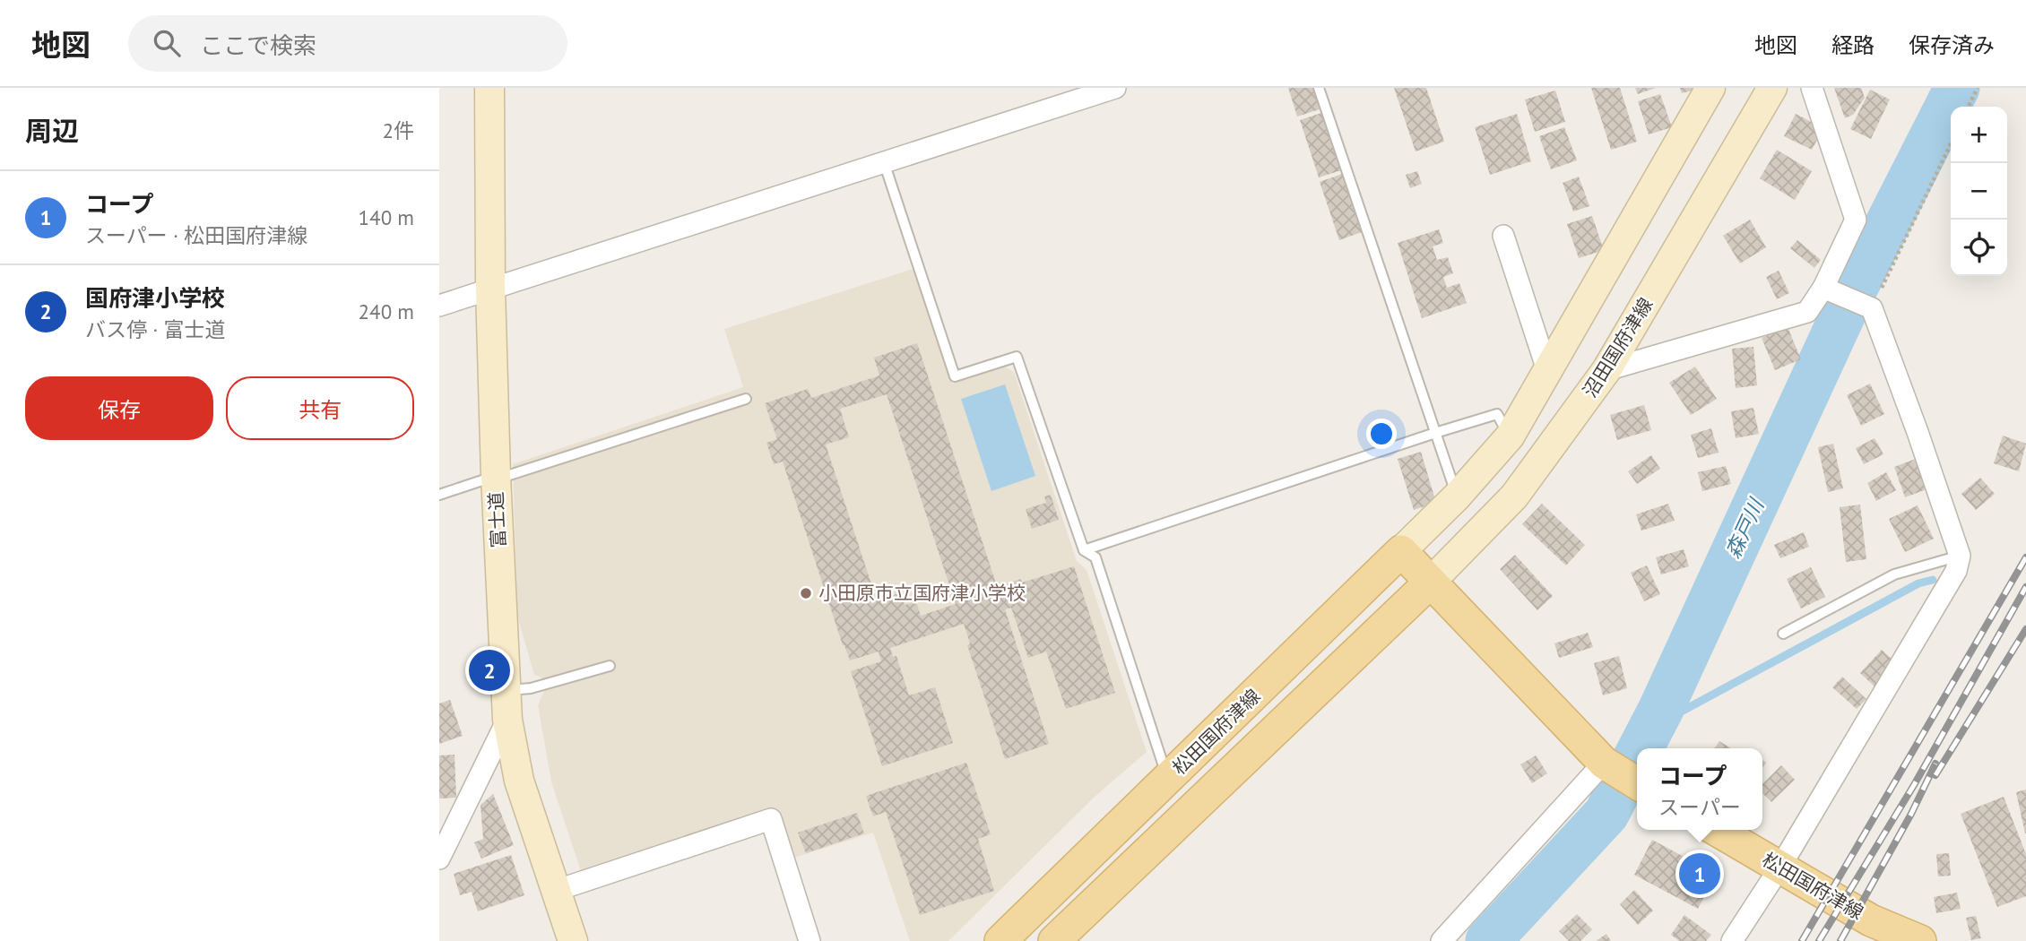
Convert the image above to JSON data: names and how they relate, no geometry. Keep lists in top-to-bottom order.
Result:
{
  "streets": {
    "main road": ["沼田国府津線", "富士道", "松田国府津線"]
  },
  "crossings": [
    ["沼田国府津線", "松田国府津線"]
  ],
  "water": ["森戸川"],
  "places": ["小田原市立国府津小学校"],
  "page": {
    "header": "地図",
    "search": "ここで検索",
    "nav": ["地図", "経路", "保存済み"],
    "heading": ["周辺", "2件"],
    "map_buttons": ["+", "−"],
    "list": [
      {
        "mark": "1",
        "name": "コープ",
        "note": "スーパー · 松田国府津線",
        "value": "140 m"
      },
      {
        "mark": "2",
        "name": "国府津小学校",
        "note": "バス停 · 富士道",
        "value": "240 m"
      }
    ],
    "buttons": ["保存", "共有"],
    "pins": ["2", "1"],
    "popup": ["コープ", "スーパー"]
  }
}
